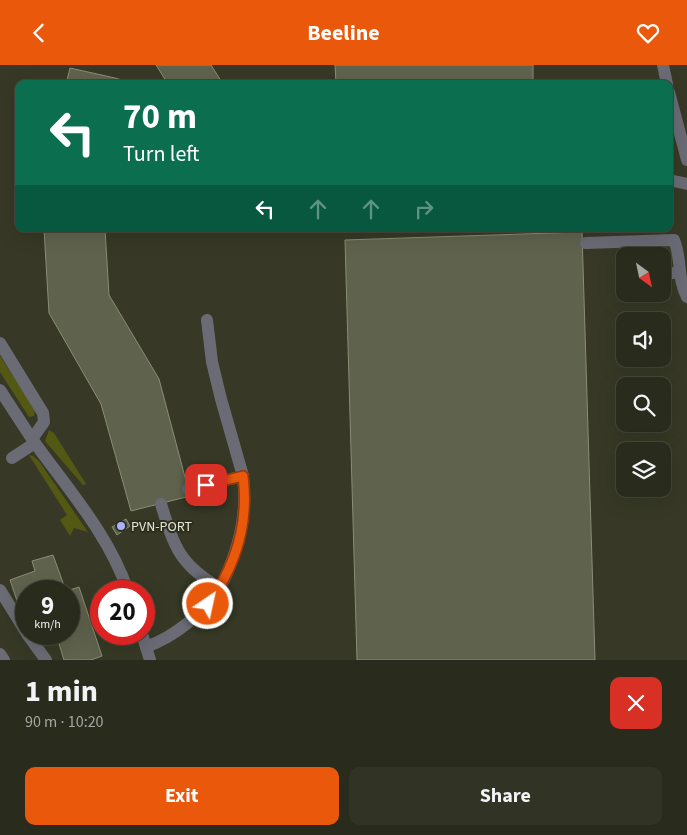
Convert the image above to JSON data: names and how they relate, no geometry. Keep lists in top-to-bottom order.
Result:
{
  "places": ["PVN-PORT"],
  "north": "bottom right",
  "page": {
    "header": "Beeline",
    "turn": ["70 m", "Turn left"],
    "speed": "9 km/h",
    "limit": "20",
    "heading": ["1 min", "90 m · 10:20"],
    "buttons": ["Exit", "Share"]
  }
}
